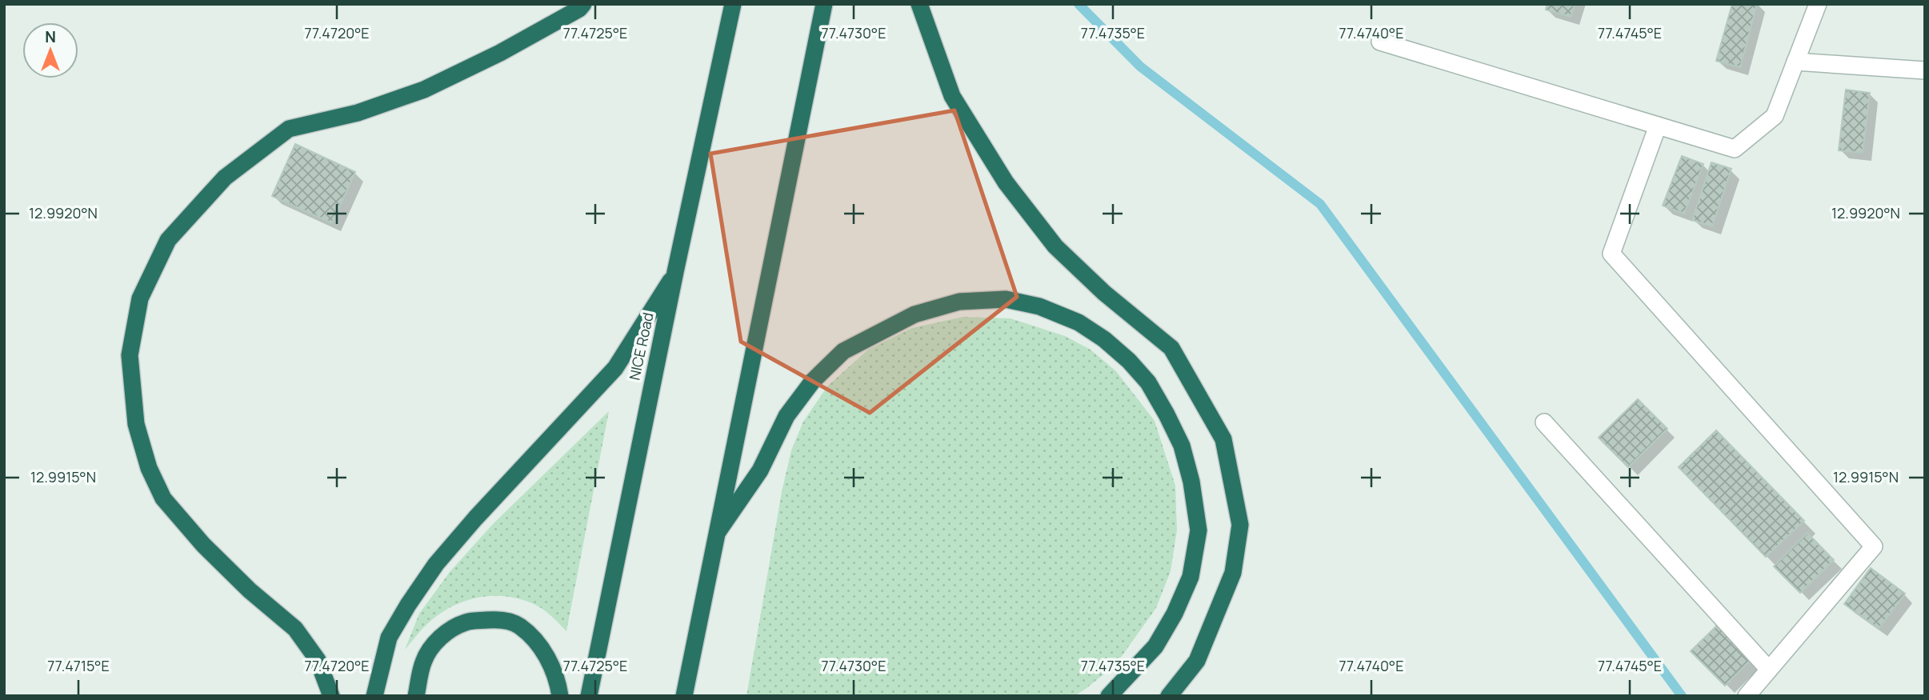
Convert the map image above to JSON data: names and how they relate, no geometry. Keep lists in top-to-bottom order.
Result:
{
  "streets": {
    "highway": ["NICE Road"]
  },
  "north": "top",
  "coordinates": [
    "77.4720°E",
    "77.4725°E",
    "77.4730°E",
    "77.4735°E",
    "77.4740°E",
    "77.4745°E",
    "12.9920°N",
    "12.9915°N",
    "77.4715°E"
  ]
}
